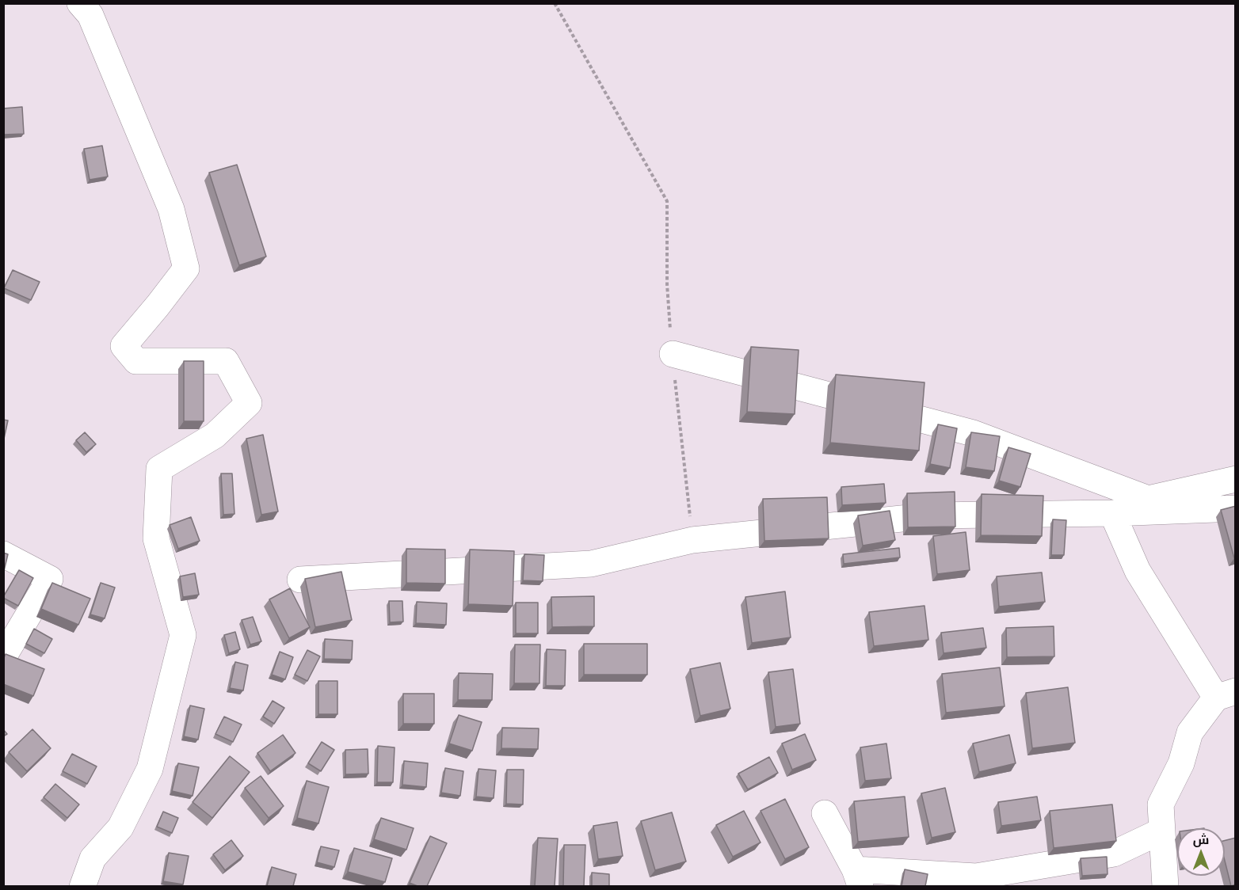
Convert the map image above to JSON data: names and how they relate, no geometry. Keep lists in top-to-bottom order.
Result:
{
  "north": "top"
}
